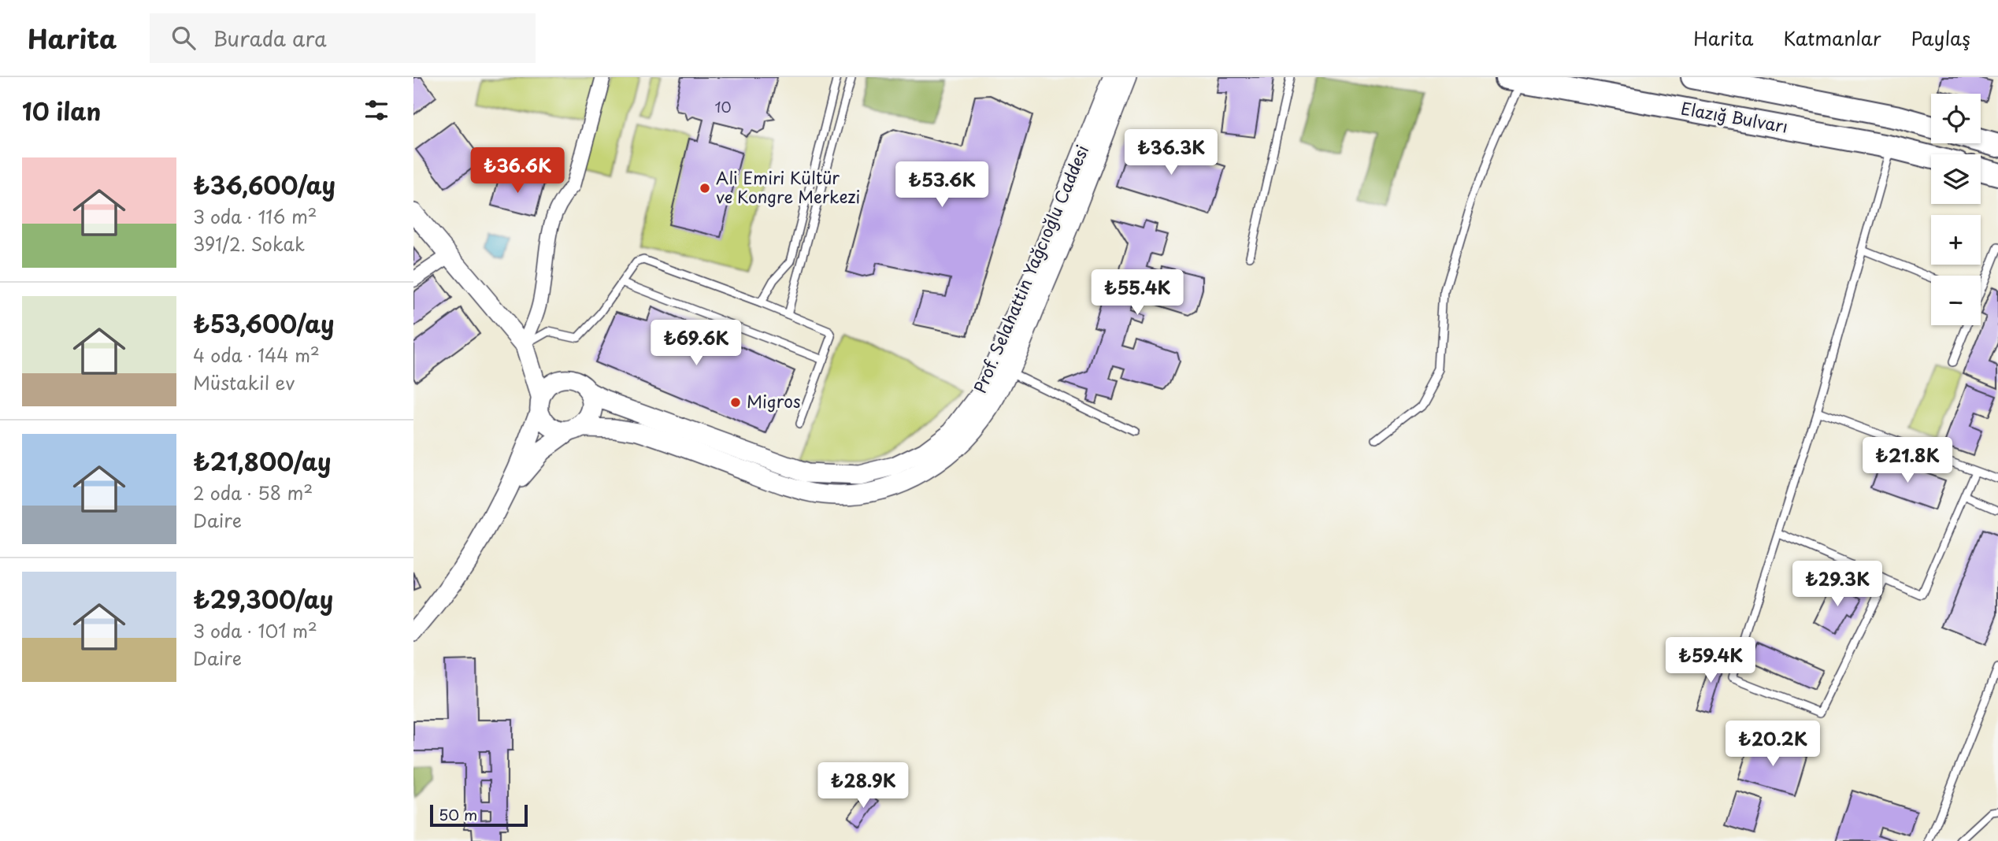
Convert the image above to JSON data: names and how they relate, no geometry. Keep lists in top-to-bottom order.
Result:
{
  "streets": {
    "main road": ["Elazığ Bulvarı"],
    "street": ["Prof. Selahattin Yağcıoğlu Caddesi"]
  },
  "places": ["Ali Emiri Kültür ve Kongre Merkezi", "Migros"],
  "house_numbers": ["10"],
  "scale_bar": "50 m",
  "page": {
    "header": "Harita",
    "search": "Burada ara",
    "nav": ["Harita", "Katmanlar", "Paylaş"],
    "heading": "10 ilan",
    "map_buttons": ["+", "−"],
    "price": [
      "₺36.3K",
      "₺36.6K",
      "₺53.6K",
      "₺55.4K",
      "₺69.6K",
      "₺21.8K",
      "₺29.3K",
      "₺59.4K",
      "₺20.2K",
      "₺28.9K"
    ],
    "list": [
      {
        "name": "₺36,600/ay",
        "note": "3 oda · 116 m² · 391/2. Sokak"
      },
      {
        "name": "₺53,600/ay",
        "note": "4 oda · 144 m² · Müstakil ev"
      },
      {
        "name": "₺21,800/ay",
        "note": "2 oda · 58 m² · Daire"
      },
      {
        "name": "₺29,300/ay",
        "note": "3 oda · 101 m² · Daire"
      }
    ],
    "scale": "50 m"
  }
}
